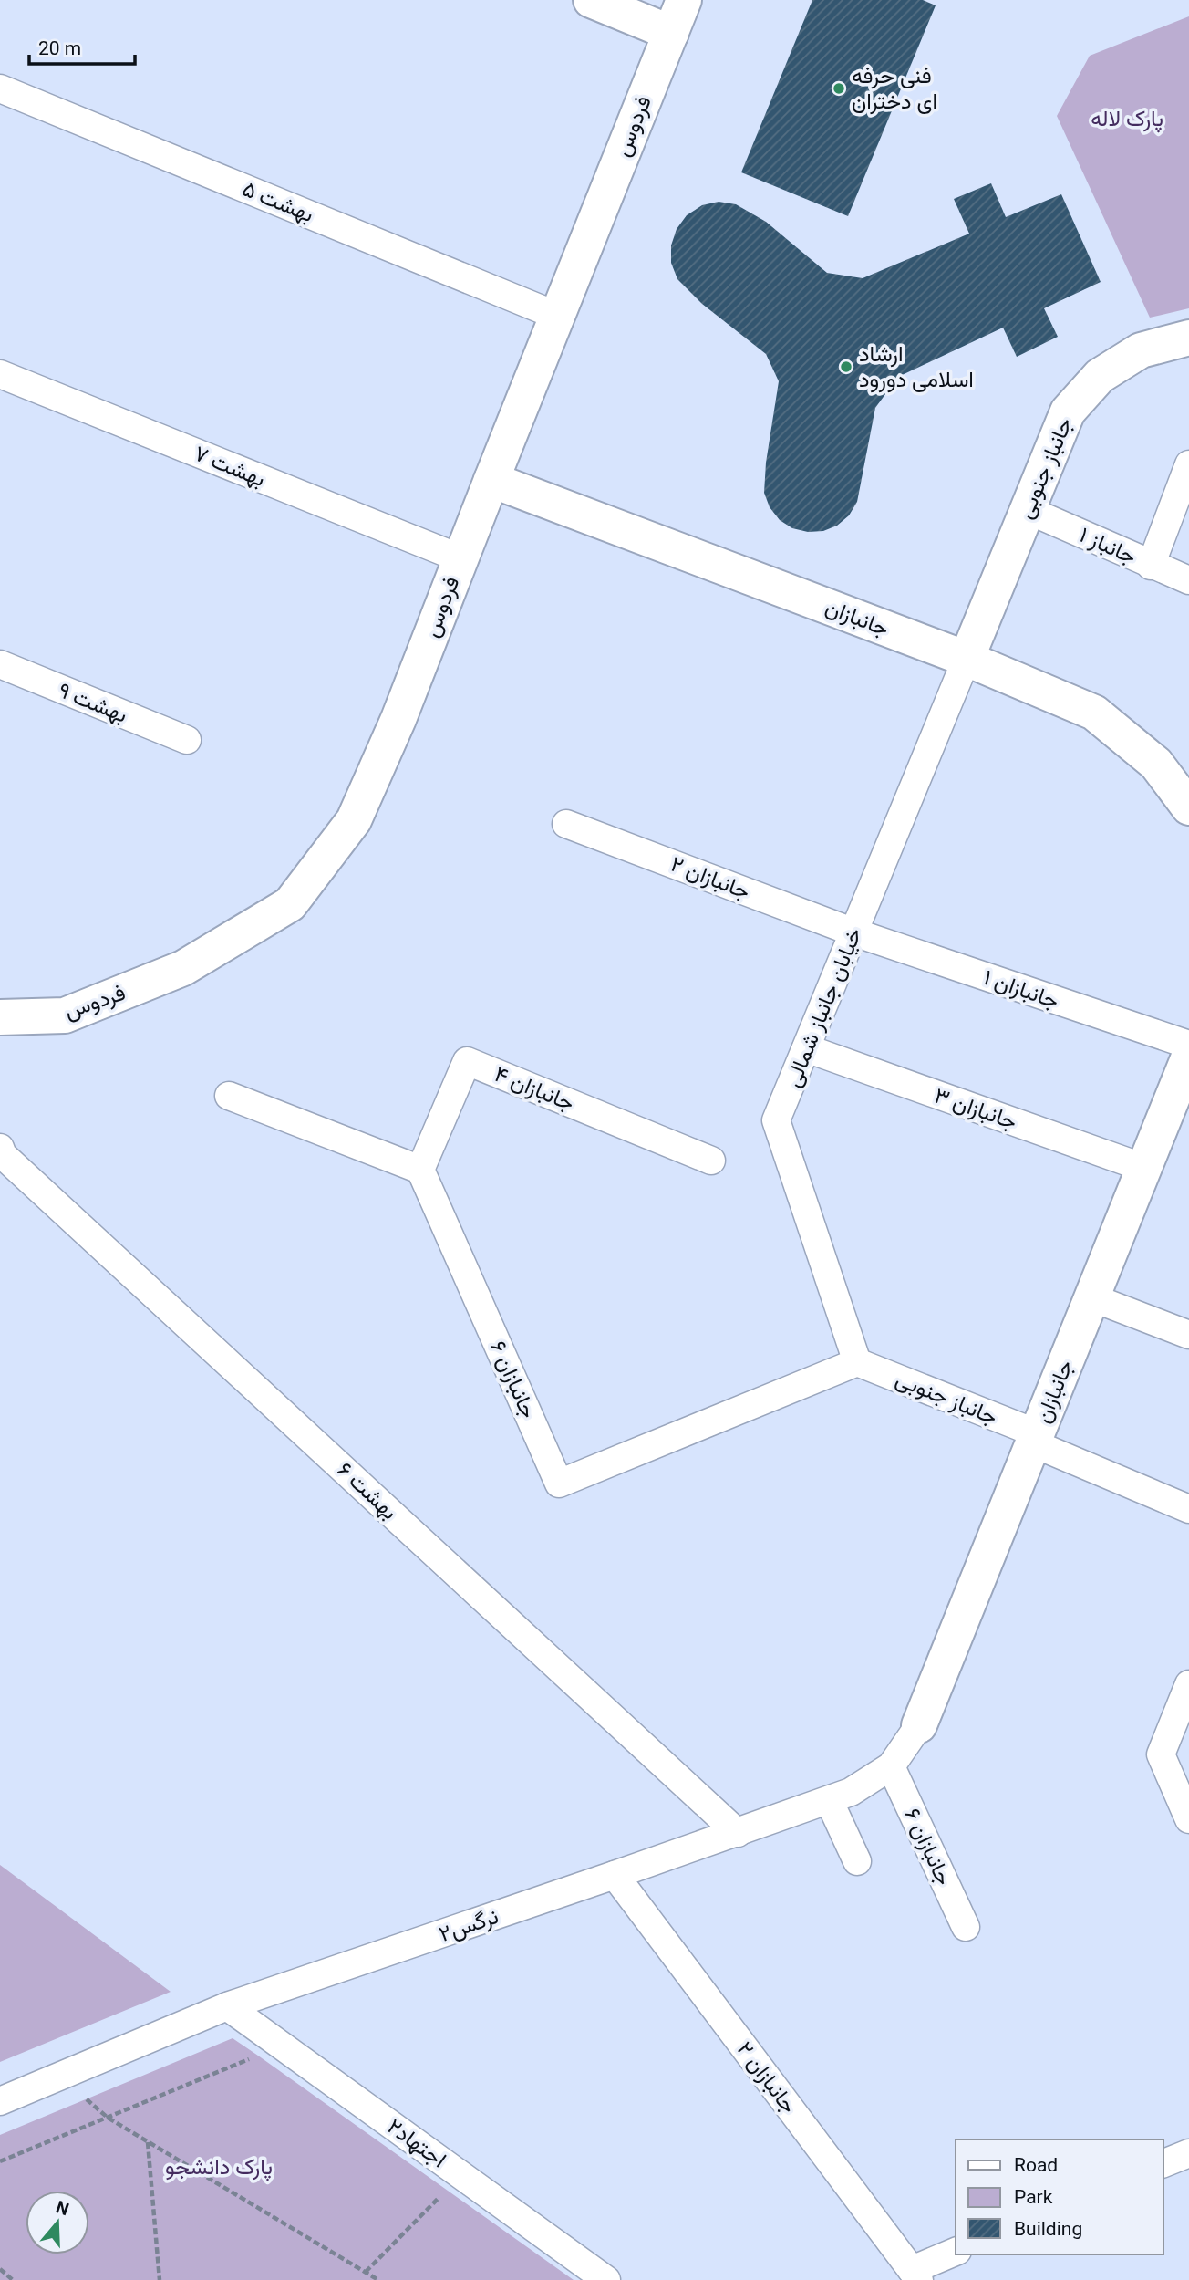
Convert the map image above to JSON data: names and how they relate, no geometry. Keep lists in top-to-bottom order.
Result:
{
  "streets": {
    "street": [
      "فردوس",
      "بهشت ۵",
      "بهشت ۷",
      "جانباز جنوبی",
      "جانباز ۱",
      "جانبازان",
      "بهشت ۹",
      "جانبازان ۲",
      "جانبازان ۱",
      "خیابان جانباز شمالی",
      "جانبازان ۴",
      "جانبازان ۳",
      "جانبازان ۶",
      "بهشت ۶",
      "نرگس۲",
      "اجتهاد۲"
    ]
  },
  "crossings": [
    ["فردوس", "بهشت ۵"],
    ["فردوس", "بهشت ۷"],
    ["فردوس", "جانبازان"],
    ["جانباز جنوبی", "جانباز ۱"],
    ["جانباز جنوبی", "جانبازان"],
    ["جانباز جنوبی", "خیابان جانباز شمالی"],
    ["جانباز جنوبی", "جانبازان ۶"],
    ["جانبازان", "خیابان جانباز شمالی"],
    ["جانبازان", "جانبازان ۳"],
    ["جانبازان", "نرگس۲"],
    ["جانبازان ۲", "جانبازان ۱"],
    ["جانبازان ۲", "خیابان جانباز شمالی"],
    ["جانبازان ۲", "نرگس۲"],
    ["جانبازان ۱", "خیابان جانباز شمالی"],
    ["خیابان جانباز شمالی", "جانبازان ۳"],
    ["خیابان جانباز شمالی", "جانبازان ۶"],
    ["جانبازان ۴", "جانبازان ۶"],
    ["جانبازان ۶", "نرگس۲"],
    ["بهشت ۶", "نرگس۲"],
    ["نرگس۲", "اجتهاد۲"]
  ],
  "parks": ["پارک لاله", "پارک دانشجو"],
  "places": ["فنی حرفه ای دختران", "ارشاد اسلامی دورود"],
  "legend": ["Road", "Park", "Building"],
  "scale_bar": "20 m",
  "north": "top"
}
